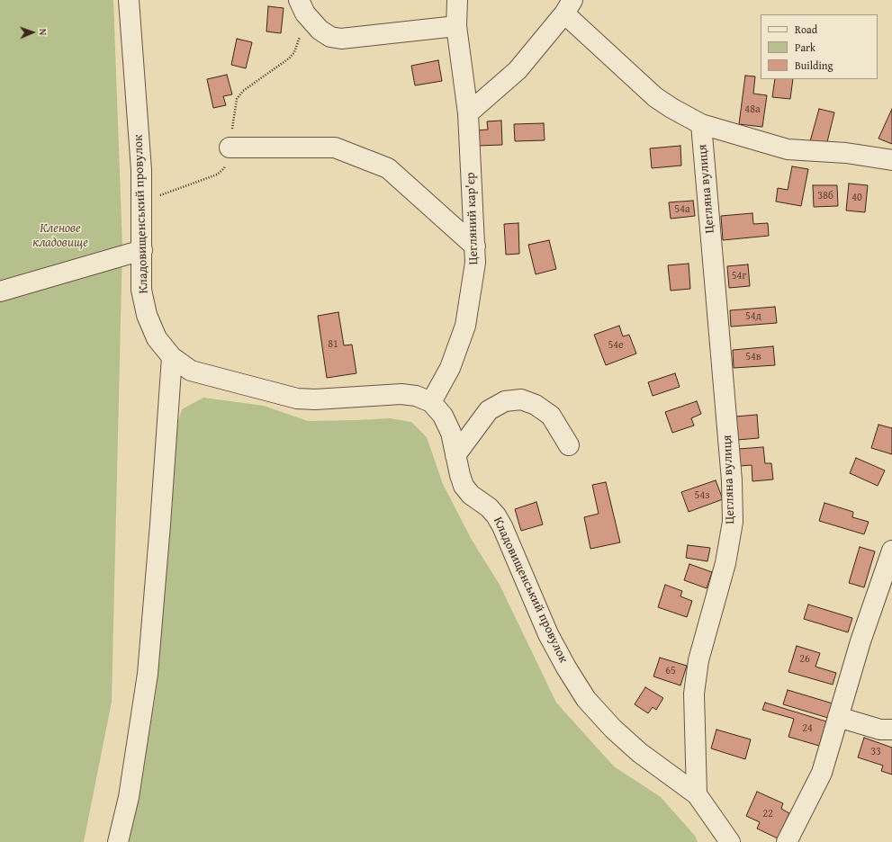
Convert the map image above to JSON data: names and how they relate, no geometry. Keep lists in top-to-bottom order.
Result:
{
  "streets": {
    "street": ["Цегляна вулиця", "Кладовищенський провулок", "Цегляний кар'єр"]
  },
  "crossings": [
    ["Цегляна вулиця", "Кладовищенський провулок"],
    ["Кладовищенський провулок", "Цегляний кар'єр"]
  ],
  "parks": ["Кленове кладовище"],
  "house_numbers": [
    "48а",
    "38б",
    "40",
    "54а",
    "54г",
    "54д",
    "81",
    "54е",
    "54в",
    "54з",
    "26",
    "65",
    "24",
    "33",
    "22"
  ],
  "legend": ["Road", "Park", "Building"],
  "north": "right"
}
